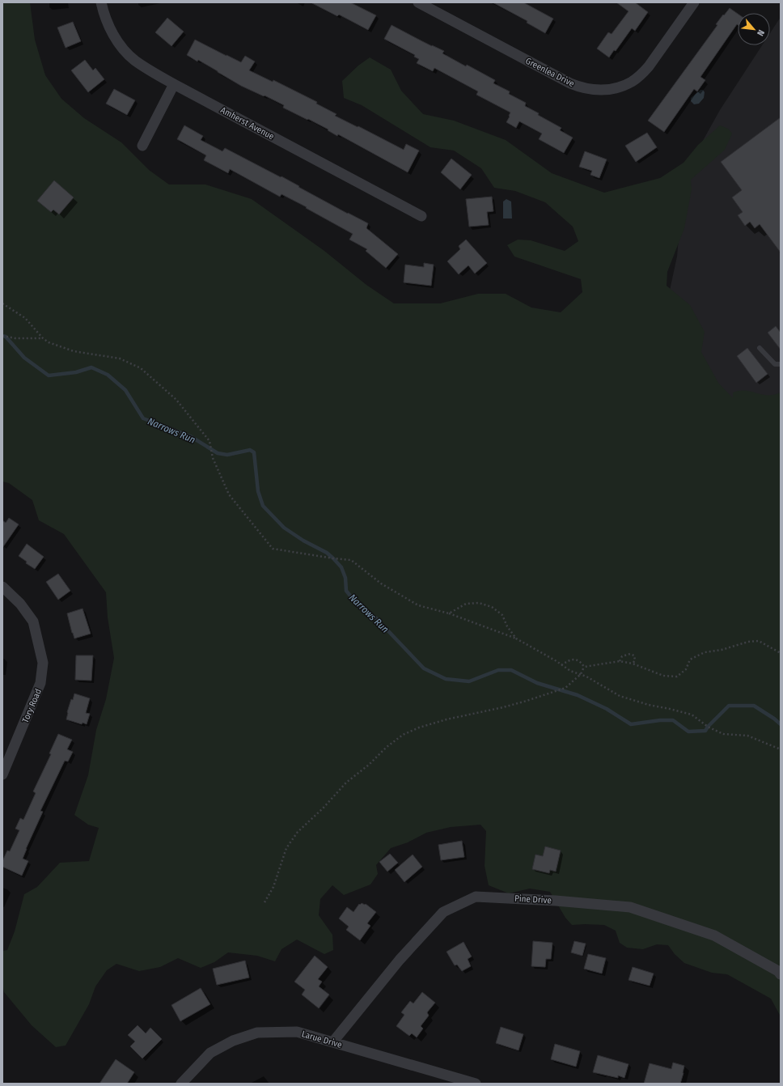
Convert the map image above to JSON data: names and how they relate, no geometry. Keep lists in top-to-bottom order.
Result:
{
  "streets": {
    "street": [
      "Greenlea Drive",
      "Amherst Avenue",
      "Tory Road",
      "Pine Drive",
      "Larue Drive"
    ]
  },
  "crossings": [
    ["Pine Drive", "Larue Drive"]
  ],
  "water": ["Narrows Run"],
  "north": "bottom right"
}
